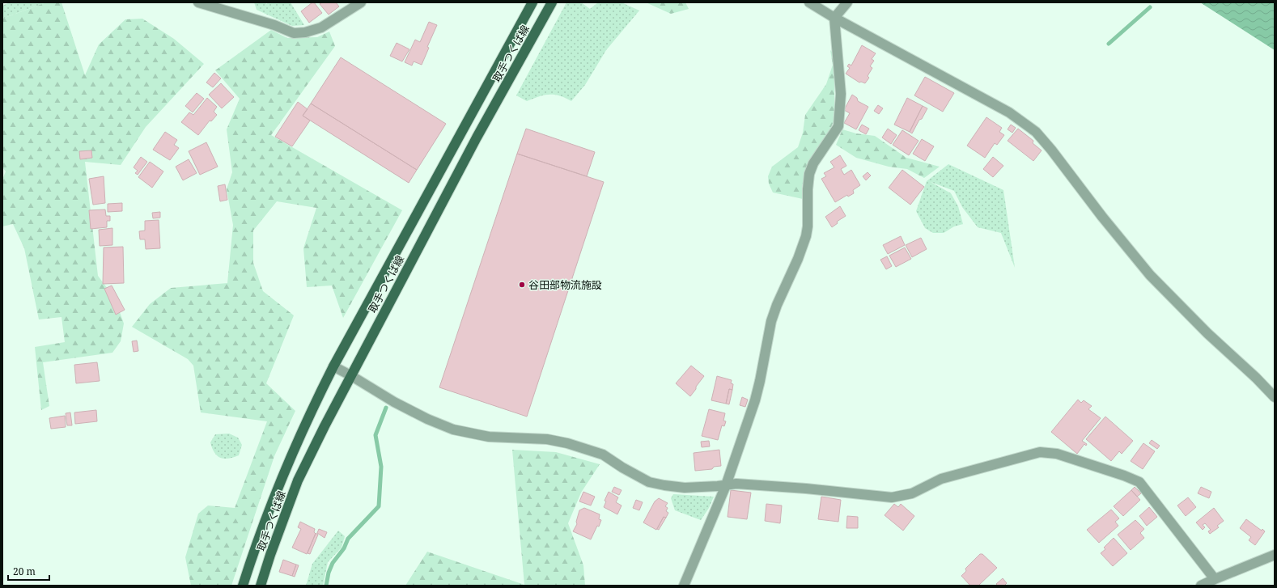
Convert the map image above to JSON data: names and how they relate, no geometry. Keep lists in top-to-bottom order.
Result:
{
  "streets": {
    "main road": ["取手つくば線"]
  },
  "places": ["谷田部物流施設"],
  "scale_bar": "20 m"
}
